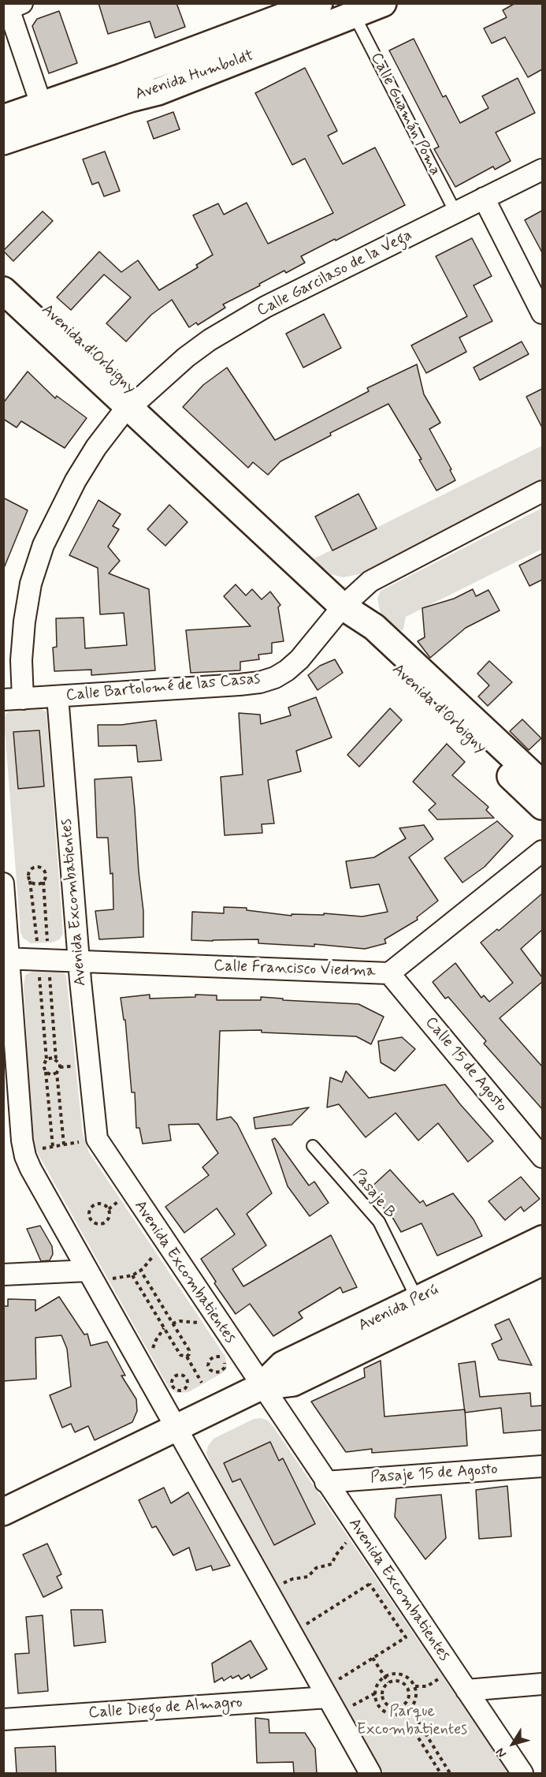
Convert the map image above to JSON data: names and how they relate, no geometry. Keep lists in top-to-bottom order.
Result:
{
  "streets": {
    "main road": ["Avenida Humboldt", "Avenida d'Orbigny", "Avenida Perú"],
    "street": [
      "Calle Garcilaso de la Vega",
      "Calle Bartolomé de las Casas",
      "Avenida Excombatientes",
      "Calle Francisco Viedma",
      "Calle 15 de Agosto",
      "Pasaje 15 de Agosto",
      "Calle Diego de Almagro"
    ],
    "lane": ["Calle Guamán Poma", "Pasaje B"]
  },
  "crossings": [
    ["Avenida Humboldt", "Calle Guamán Poma"],
    ["Calle Guamán Poma", "Calle Garcilaso de la Vega"],
    ["Calle Garcilaso de la Vega", "Avenida d'Orbigny"],
    ["Avenida d'Orbigny", "Calle Bartolomé de las Casas"],
    ["Calle Bartolomé de las Casas", "Avenida Excombatientes"],
    ["Avenida Excombatientes", "Calle Francisco Viedma"],
    ["Avenida Excombatientes", "Avenida Perú"],
    ["Avenida Excombatientes", "Pasaje 15 de Agosto"],
    ["Calle Francisco Viedma", "Calle 15 de Agosto"],
    ["Pasaje B", "Avenida Perú"]
  ],
  "parks": ["Parque Excombatientes"],
  "north": "bottom left"
}
